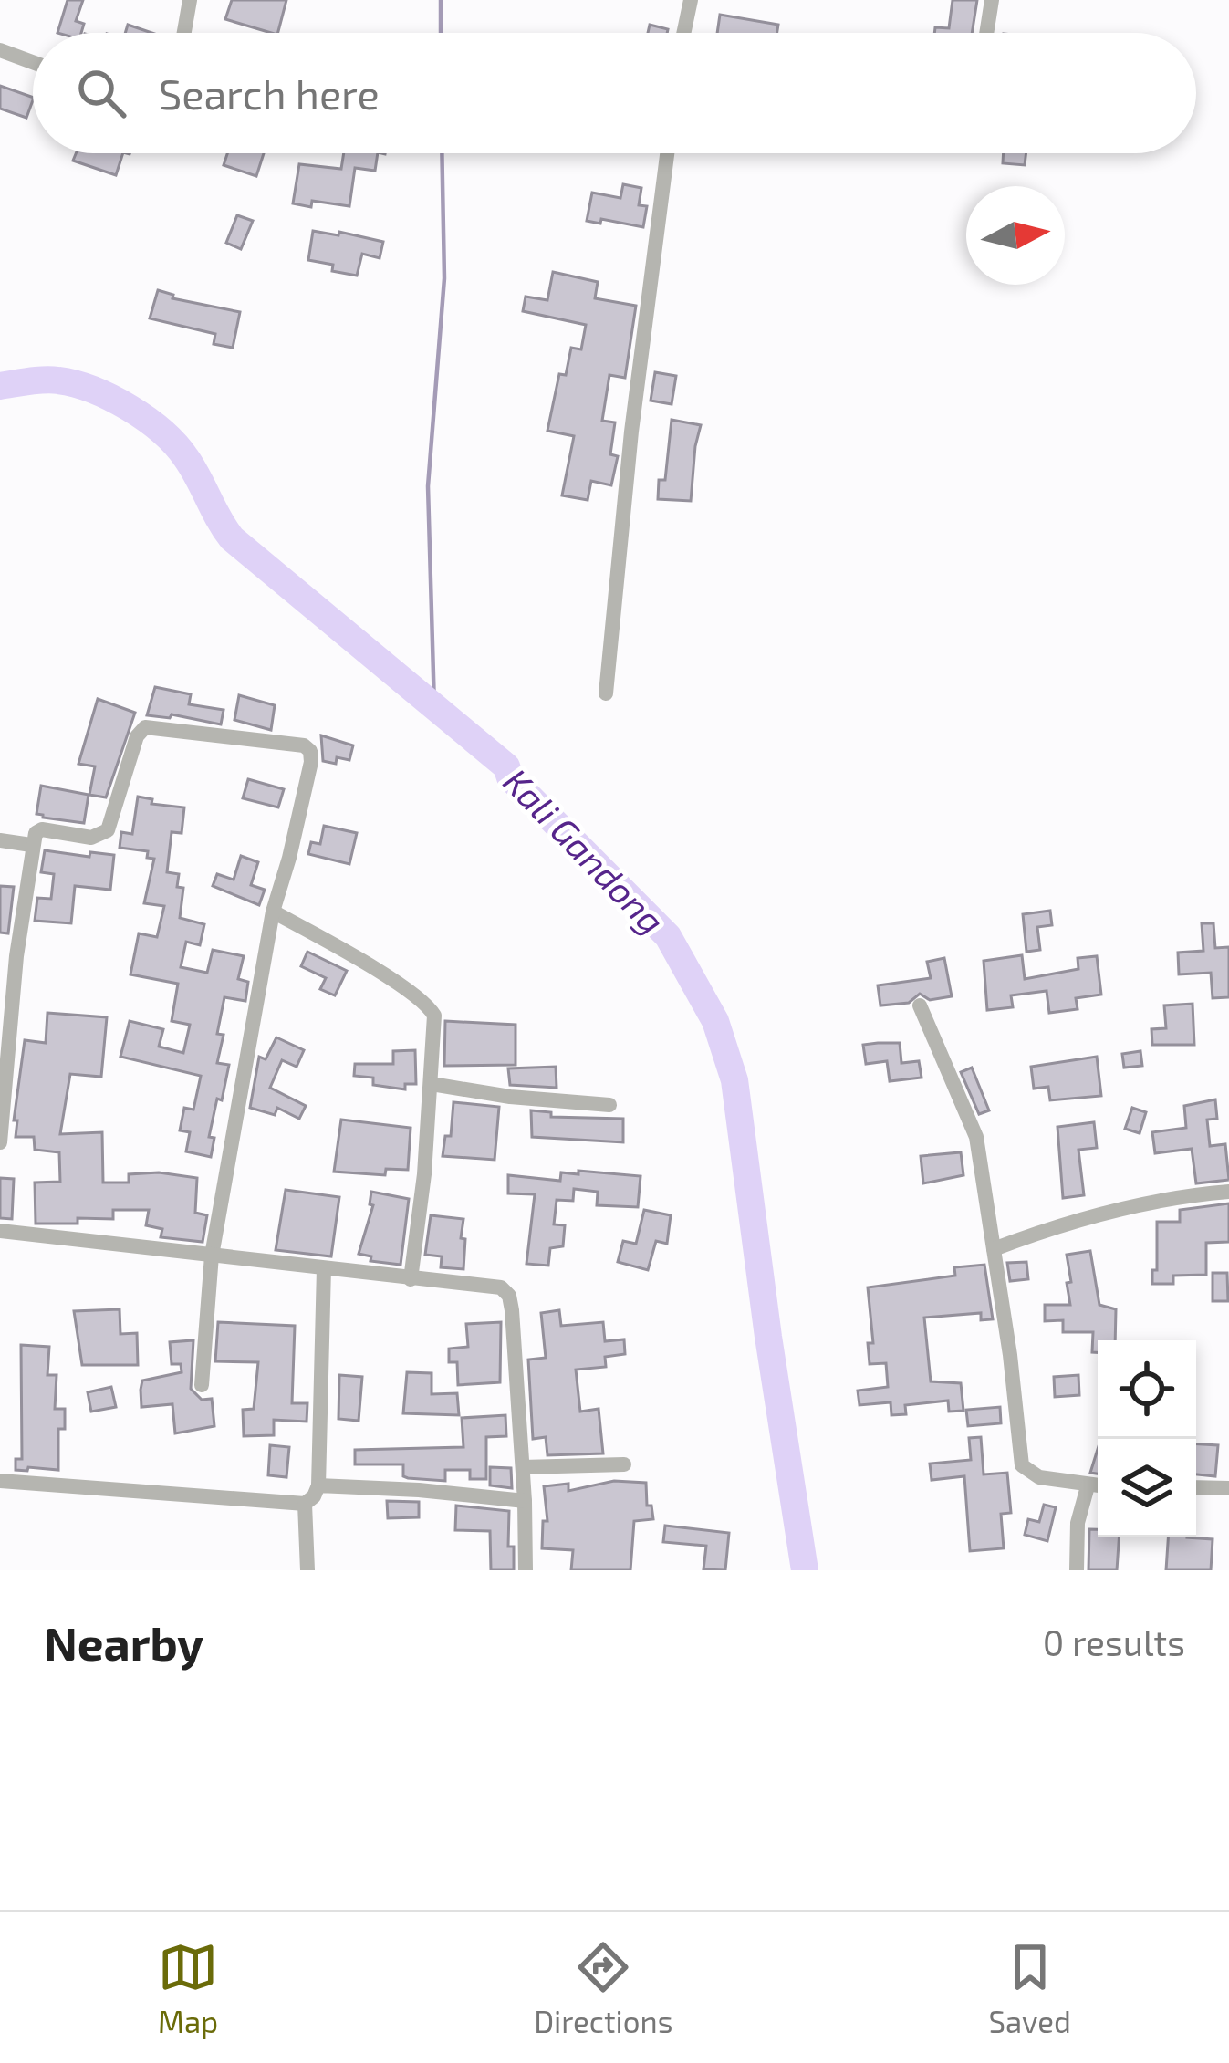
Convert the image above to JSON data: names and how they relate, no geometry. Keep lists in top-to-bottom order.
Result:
{
  "water": ["Kali Gandong"],
  "north": "right",
  "page": {
    "search": "Search here",
    "heading": ["Nearby", "0 results"],
    "nav": ["Map", "Directions", "Saved"]
  }
}
